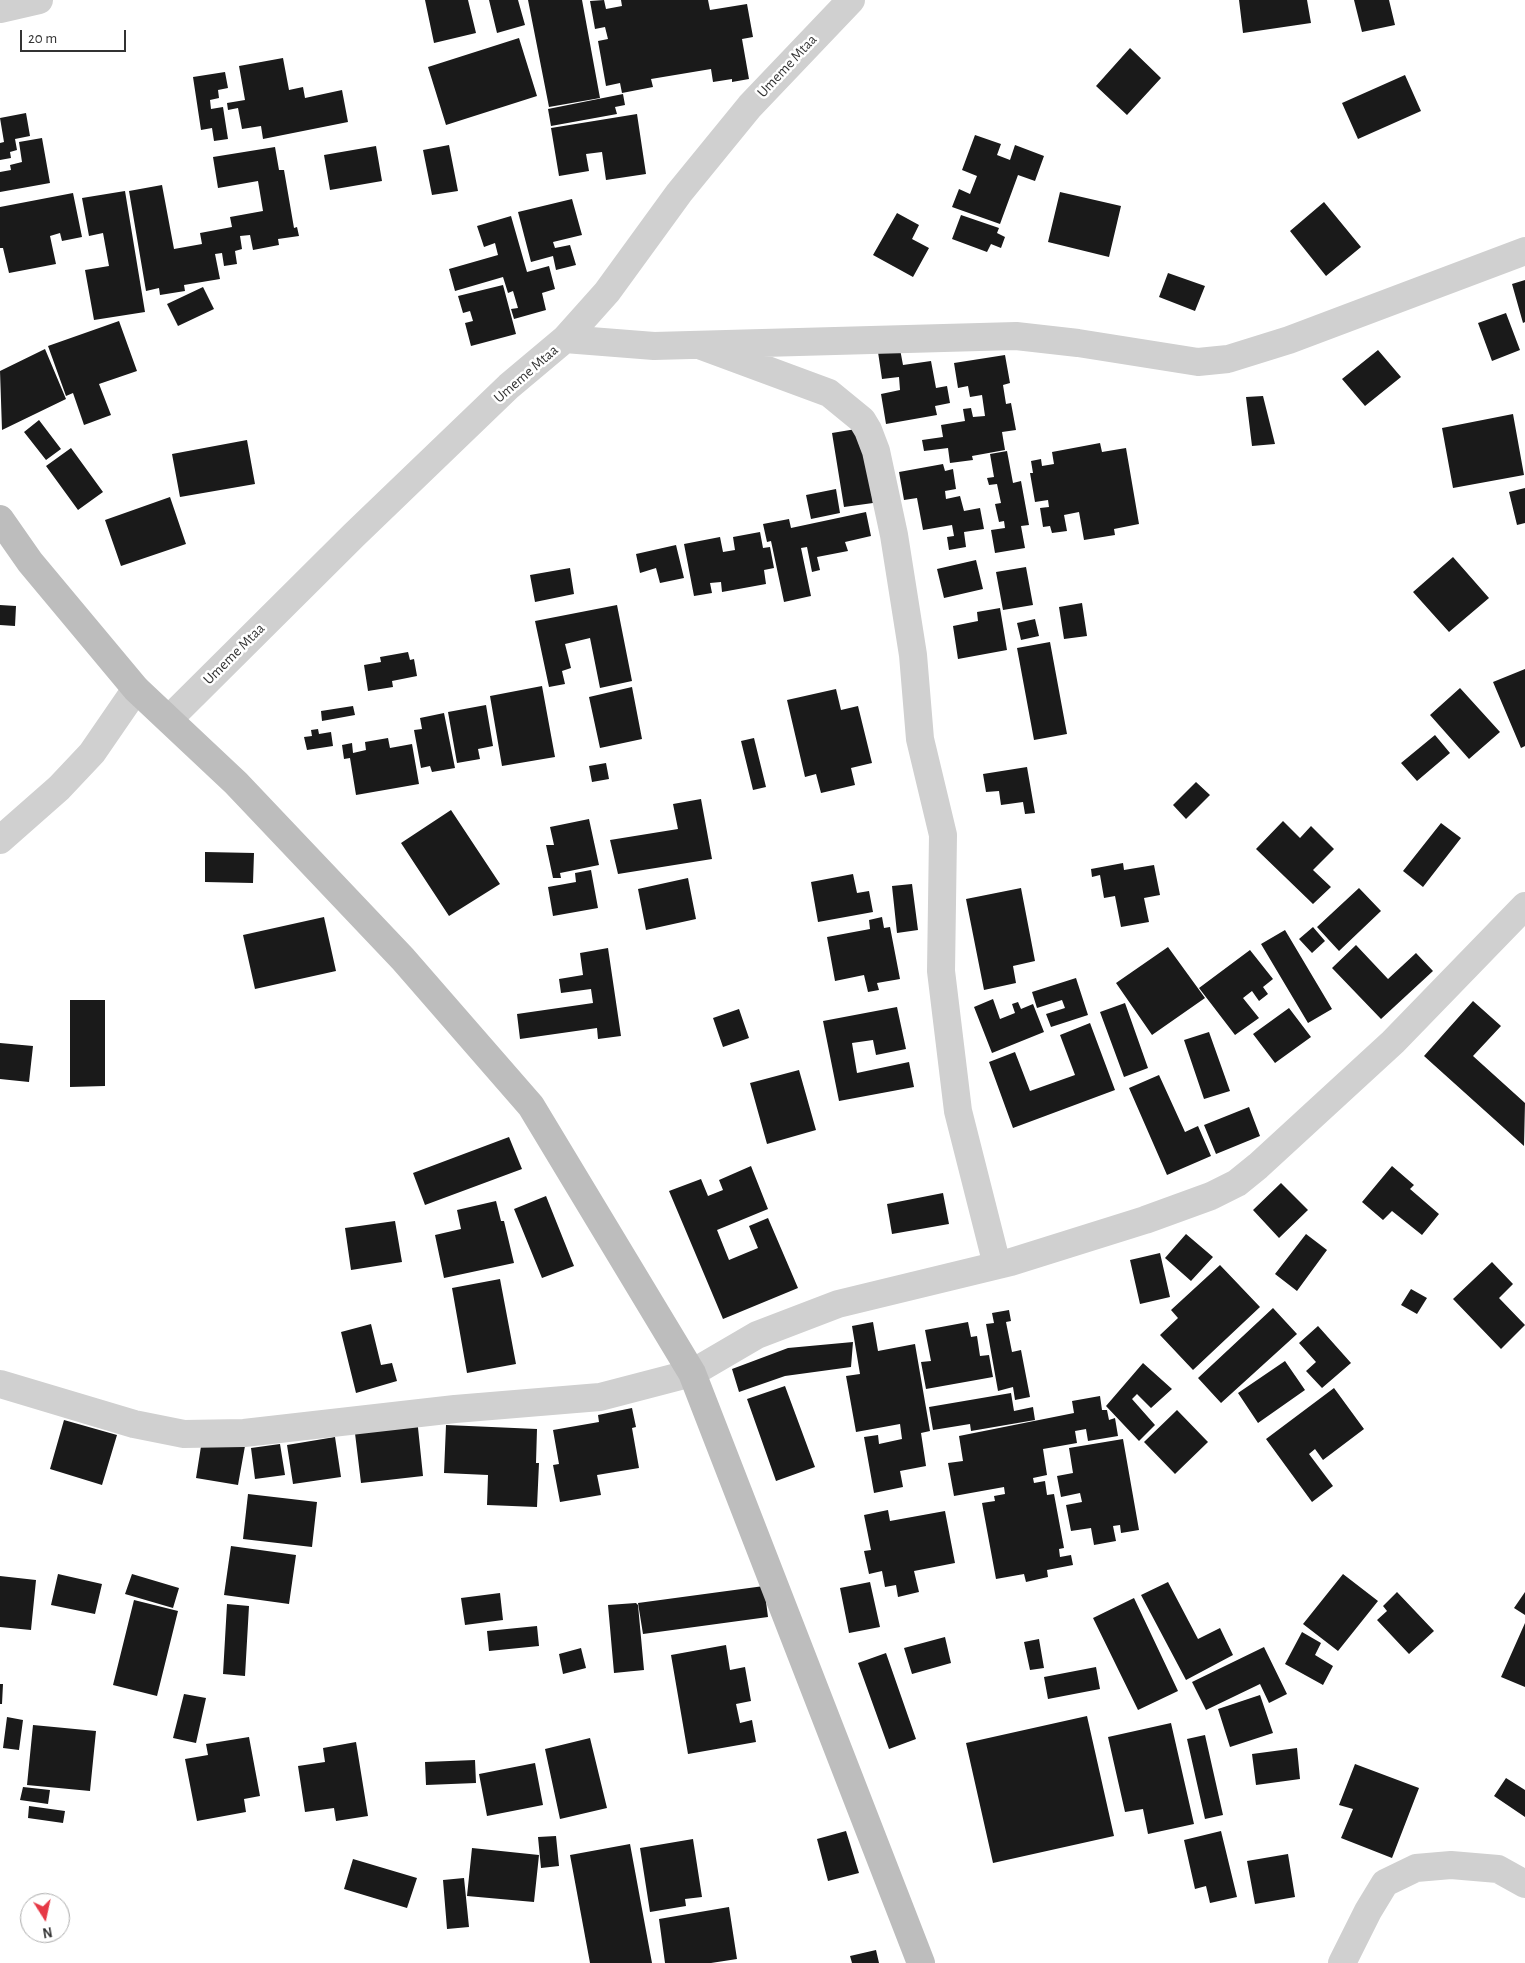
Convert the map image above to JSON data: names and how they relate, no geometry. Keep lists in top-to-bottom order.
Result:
{
  "streets": {
    "street": ["Umeme Mtaa"]
  },
  "scale_bar": "20 m",
  "north": "bottom"
}
